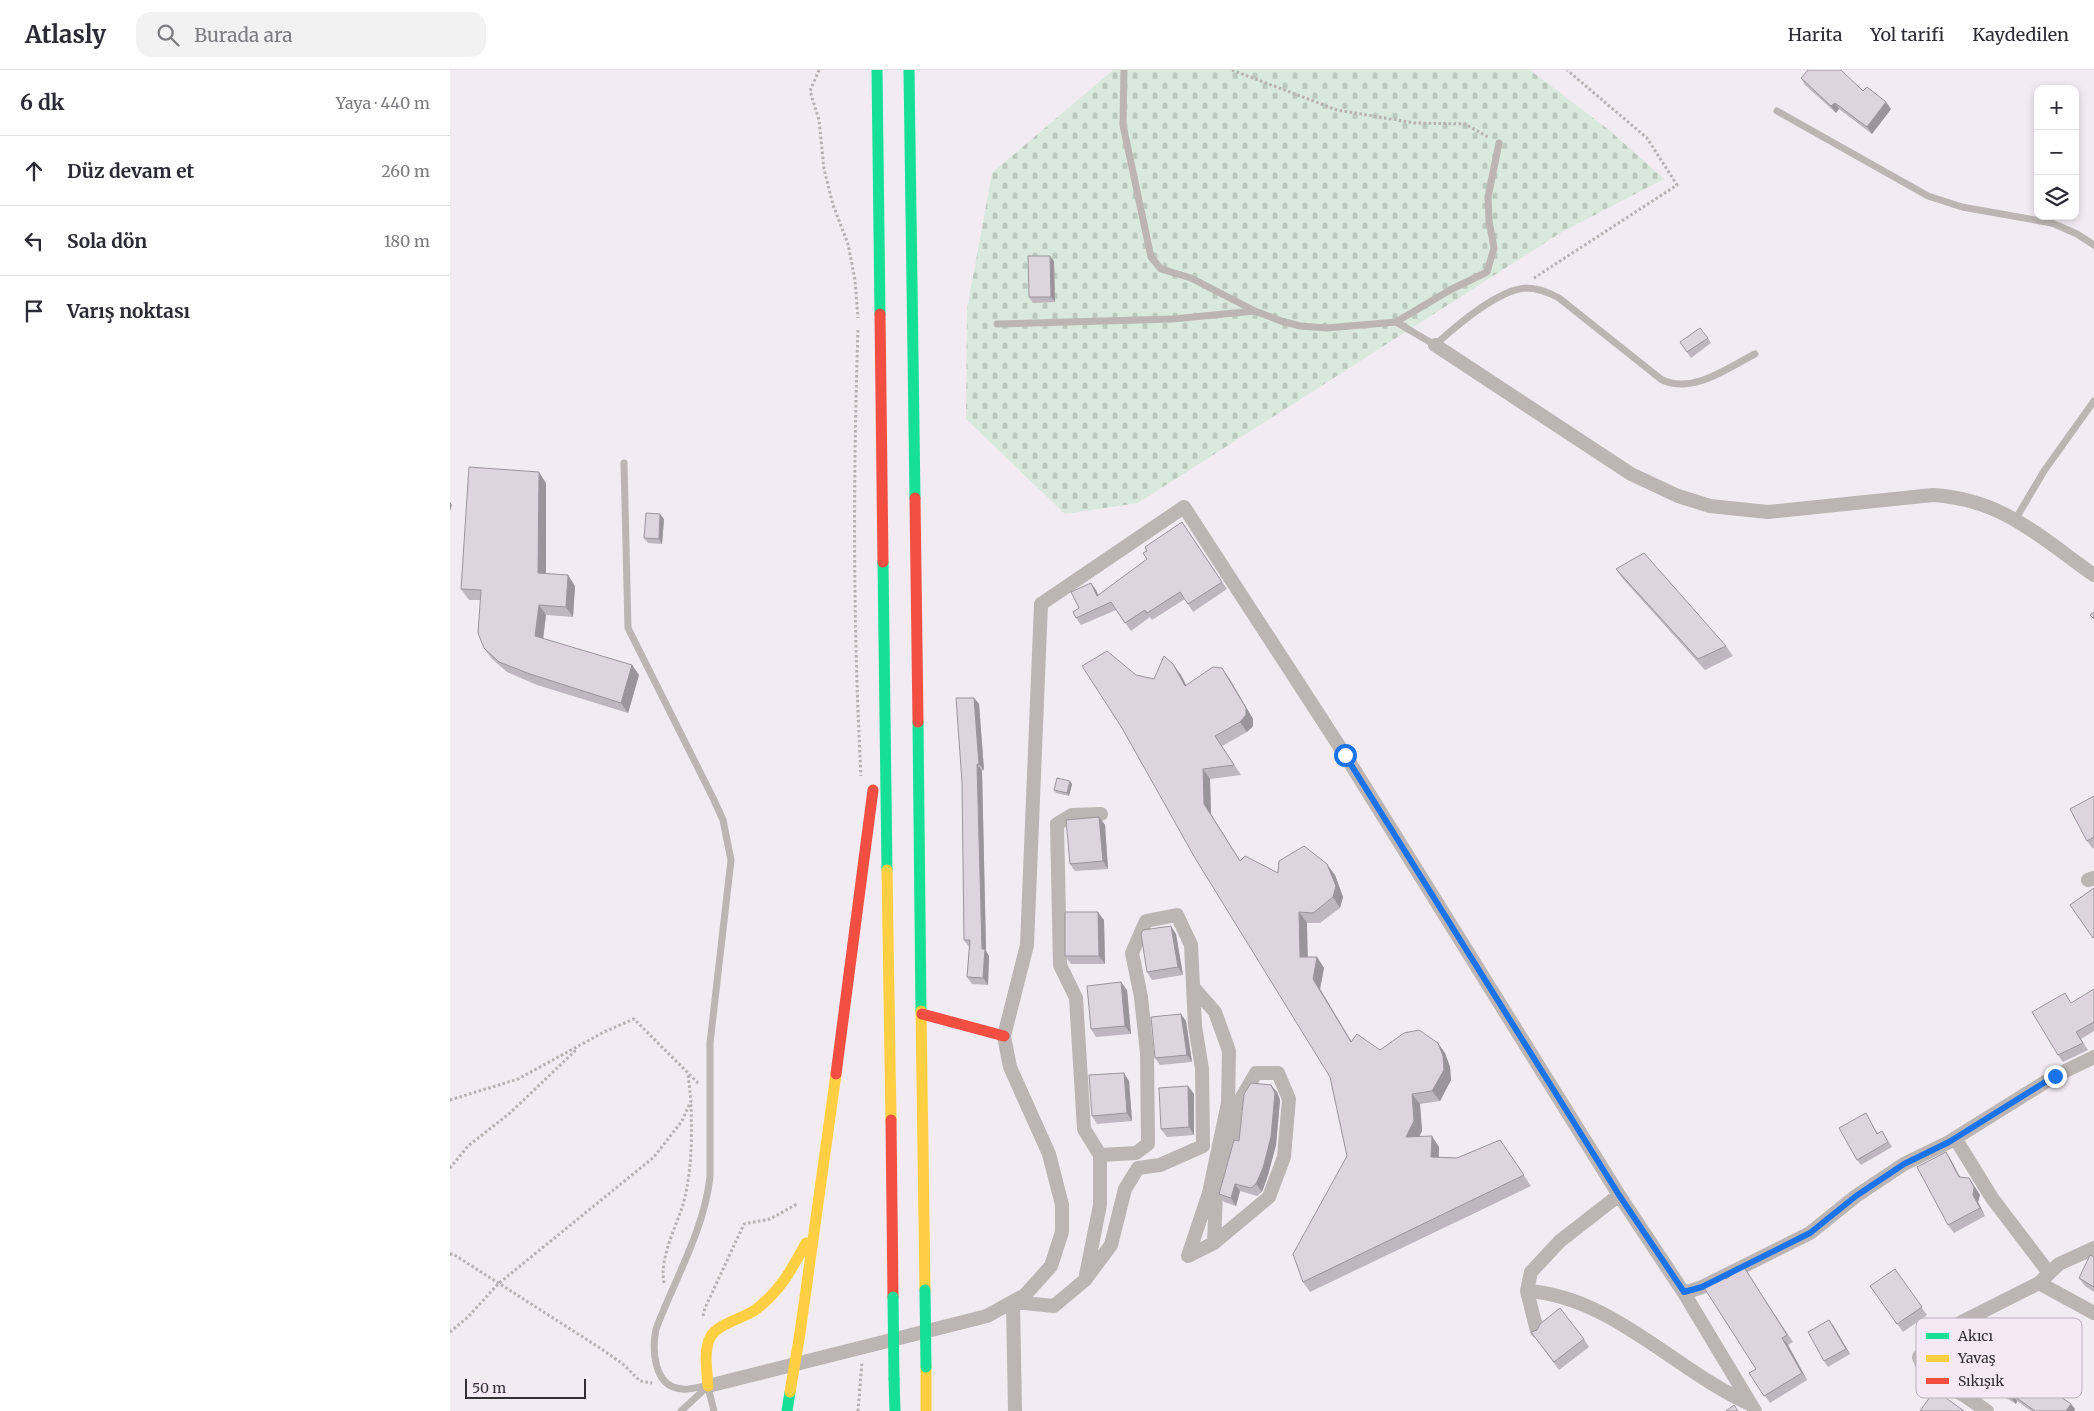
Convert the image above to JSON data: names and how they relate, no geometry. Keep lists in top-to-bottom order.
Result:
{
  "legend": ["Akıcı", "Yavaş", "Sıkışık"],
  "scale_bar": "50 m",
  "page": {
    "header": "Atlasly",
    "search": "Burada ara",
    "nav": ["Harita", "Yol tarifi", "Kaydedilen"],
    "heading": ["6 dk", "Yaya · 440 m"],
    "map_buttons": ["+", "−"],
    "list": [
      ["Düz devam et", "260 m"],
      ["Sola dön", "180 m"],
      "Varış noktası"
    ],
    "scale": "50 m"
  }
}
